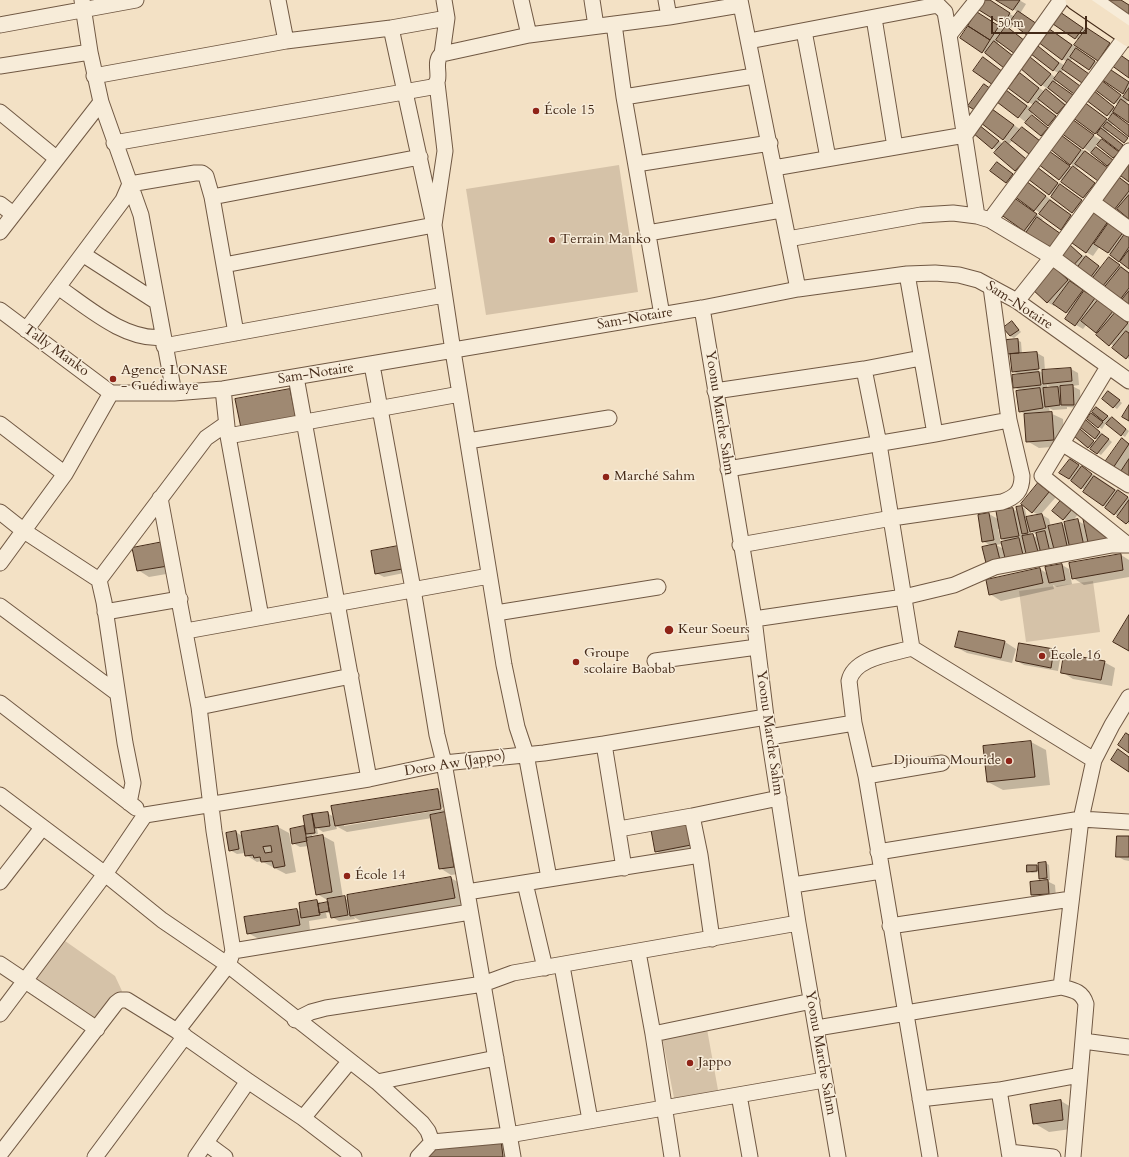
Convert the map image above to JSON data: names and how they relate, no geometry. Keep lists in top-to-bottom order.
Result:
{
  "streets": {
    "street": [
      "Sam-Notaire",
      "Tally Manko",
      "Yoonu Marche Sahm",
      "Doro Aw (Jappo)"
    ]
  },
  "crossings": [
    ["Sam-Notaire", "Tally Manko"],
    ["Sam-Notaire", "Yoonu Marche Sahm"],
    ["Yoonu Marche Sahm", "Doro Aw (Jappo)"]
  ],
  "places": [
    "École 15",
    "Terrain Manko",
    "Agence LONASE - Guédiwaye",
    "Marché Sahm",
    "Keur Soeurs",
    "École 16",
    "Groupe scolaire Baobab",
    "Djiouma Mouride",
    "École 14",
    "Jappo"
  ],
  "scale_bar": "50 m"
}
